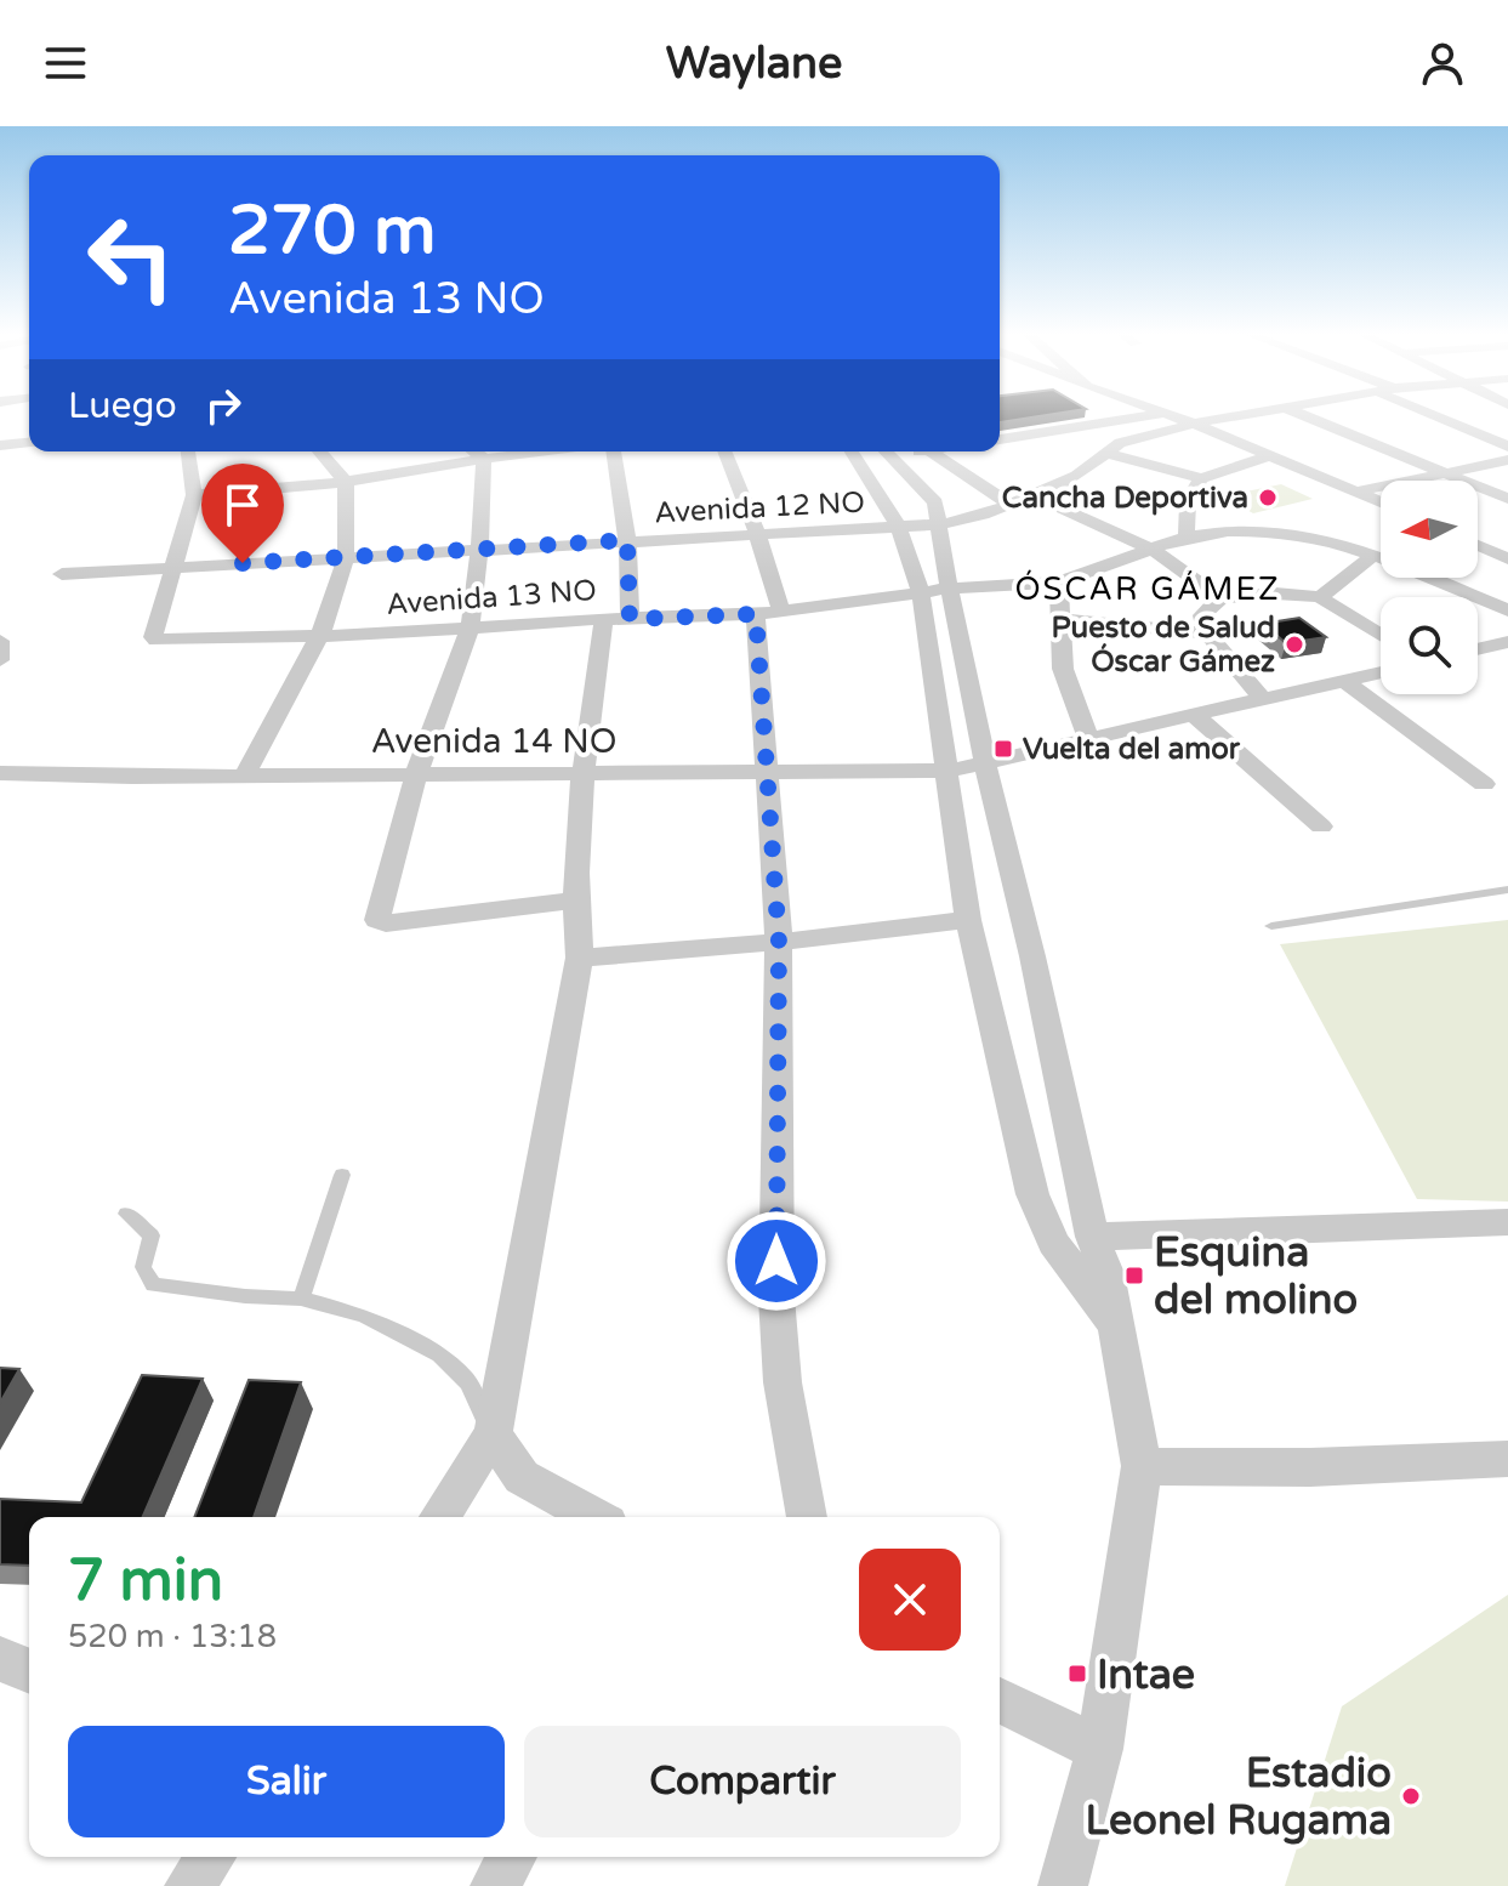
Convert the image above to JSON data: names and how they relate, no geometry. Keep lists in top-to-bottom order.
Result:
{
  "streets": {
    "street": ["Avenida 12 NO", "Avenida 13 NO", "Avenida 14 NO"]
  },
  "crossings": [
    ["Avenida 12 NO", "Avenida 13 NO"]
  ],
  "districts": ["ÓSCAR GÁMEZ"],
  "places": {
    "other": ["Cancha Deportiva", "Puesto de Salud Óscar Gámez", "Estadio Leonel Rugama"],
    "transit": ["Vuelta del amor", "Esquina del molino", "Intae"]
  },
  "north": "left",
  "page": {
    "header": "Waylane",
    "turn": ["270 m", "Avenida 13 NO"],
    "then": "Luego",
    "heading": ["7 min", "520 m · 13:18"],
    "buttons": ["Salir", "Compartir"]
  }
}
